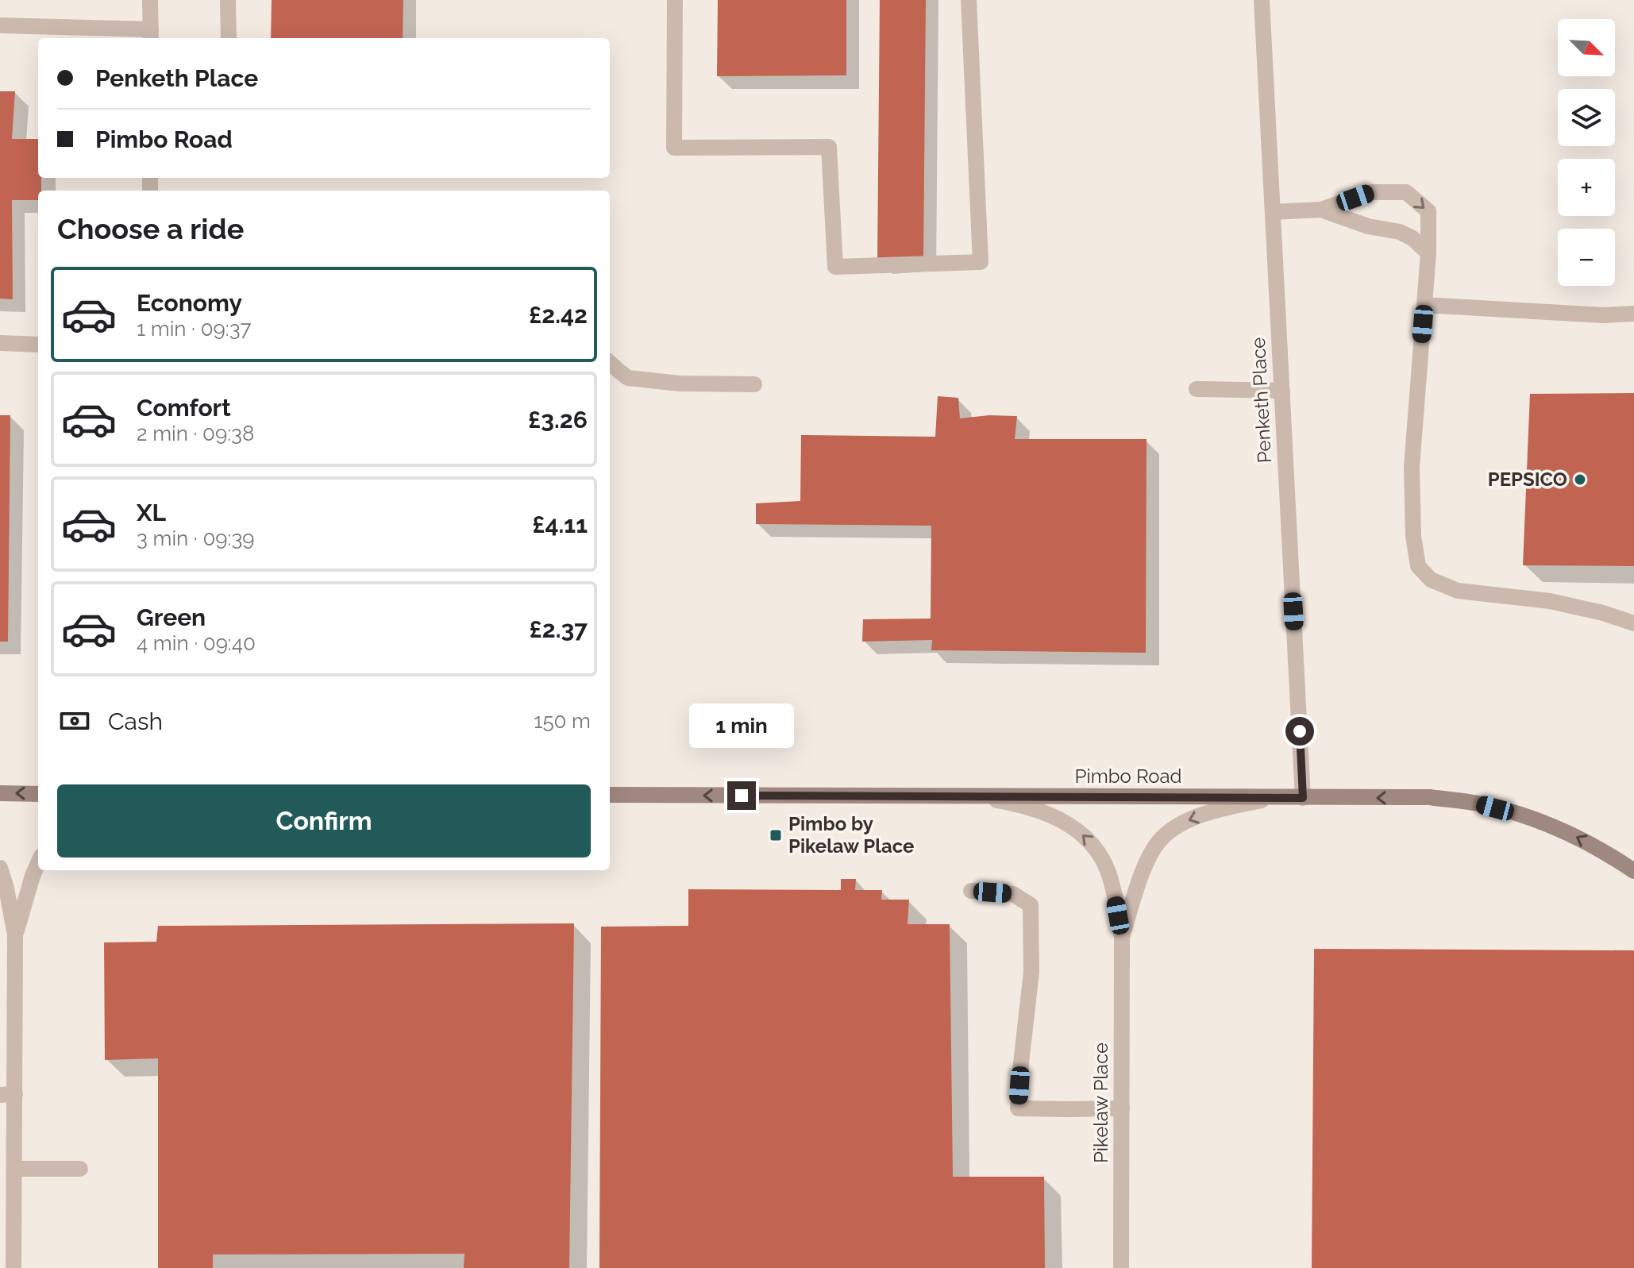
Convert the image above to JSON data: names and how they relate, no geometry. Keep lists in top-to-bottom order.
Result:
{
  "streets": {
    "street": ["Penketh Place", "Pimbo Road", "Pikelaw Place"]
  },
  "crossings": [
    ["Penketh Place", "Pimbo Road"],
    ["Pimbo Road", "Pikelaw Place"]
  ],
  "one_way": ["Pimbo Road"],
  "places": {
    "other": ["PEPSICO"],
    "transit": ["Pimbo by Pikelaw Place"]
  },
  "north": "bottom right",
  "page": {
    "map_buttons": ["+", "−"],
    "banner": ["Penketh Place", "Pimbo Road"],
    "heading": "Choose a ride",
    "list": [
      {
        "name": "Economy",
        "note": "1 min · 09:37",
        "value": "£2.42"
      },
      {
        "name": "Comfort",
        "note": "2 min · 09:38",
        "value": "£3.26"
      },
      {
        "name": "XL",
        "note": "3 min · 09:39",
        "value": "£4.11"
      },
      {
        "name": "Green",
        "note": "4 min · 09:40",
        "value": "£2.37"
      }
    ],
    "pay": ["Cash", "150 m"],
    "bubble": "1 min",
    "buttons": "Confirm"
  }
}
